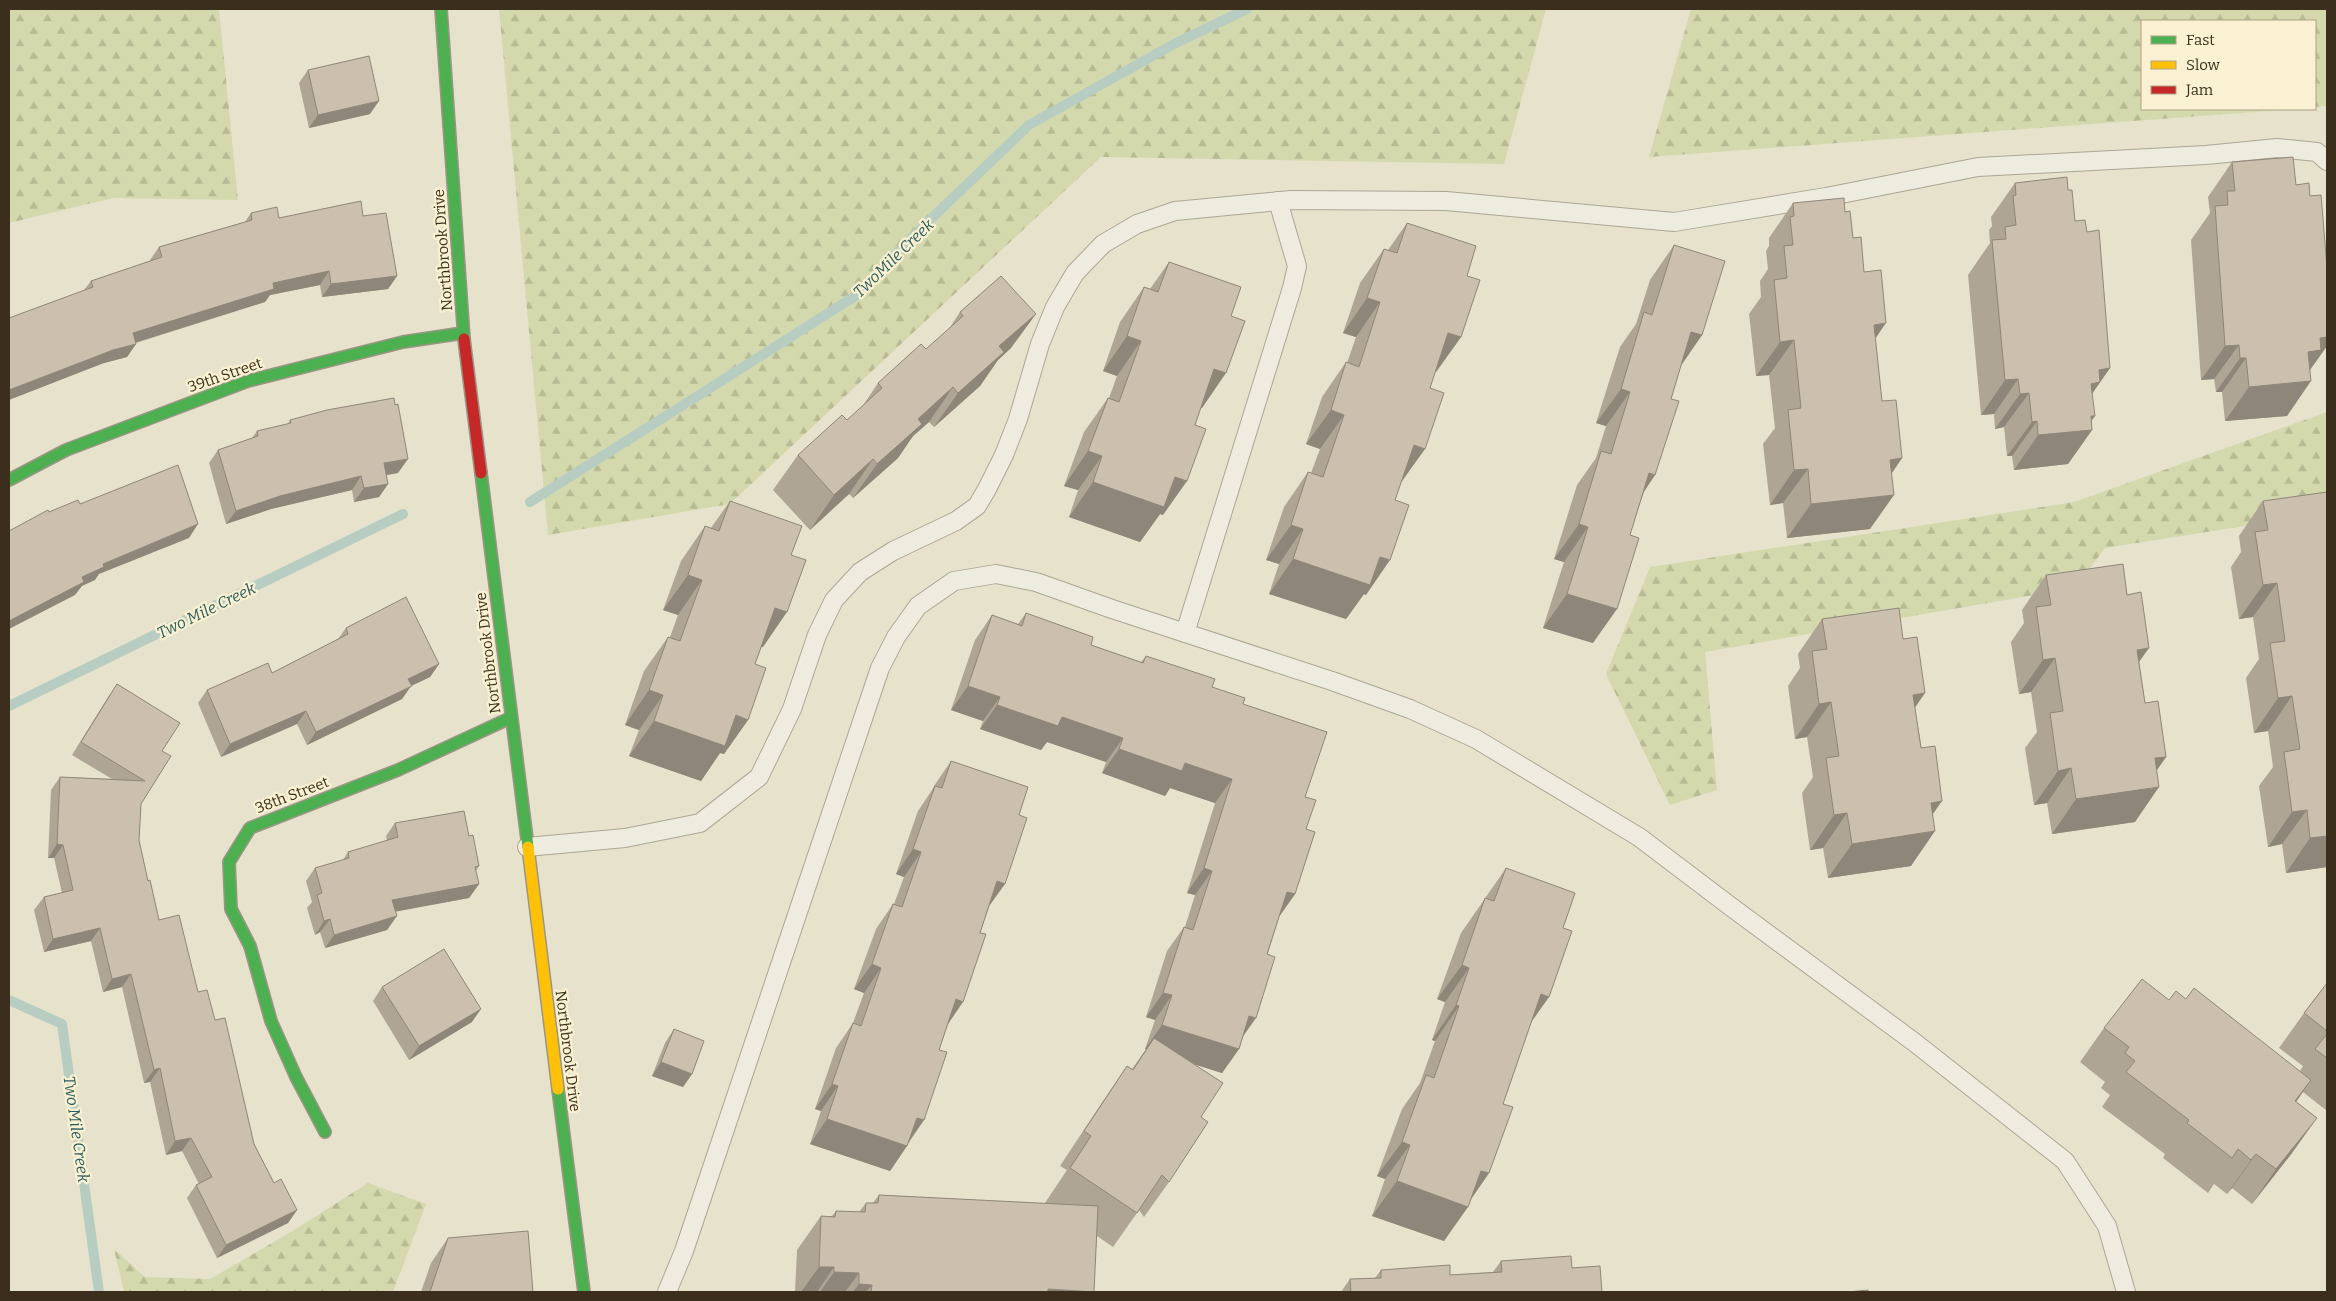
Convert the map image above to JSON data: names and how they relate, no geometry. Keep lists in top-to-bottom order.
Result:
{
  "streets": {
    "street": ["Northbrook Drive", "39th Street", "38th Street"]
  },
  "crossings": [
    ["Northbrook Drive", "39th Street"],
    ["Northbrook Drive", "38th Street"]
  ],
  "water": ["TwoMile Creek", "Two Mile Creek"],
  "legend": ["Fast", "Slow", "Jam"]
}
